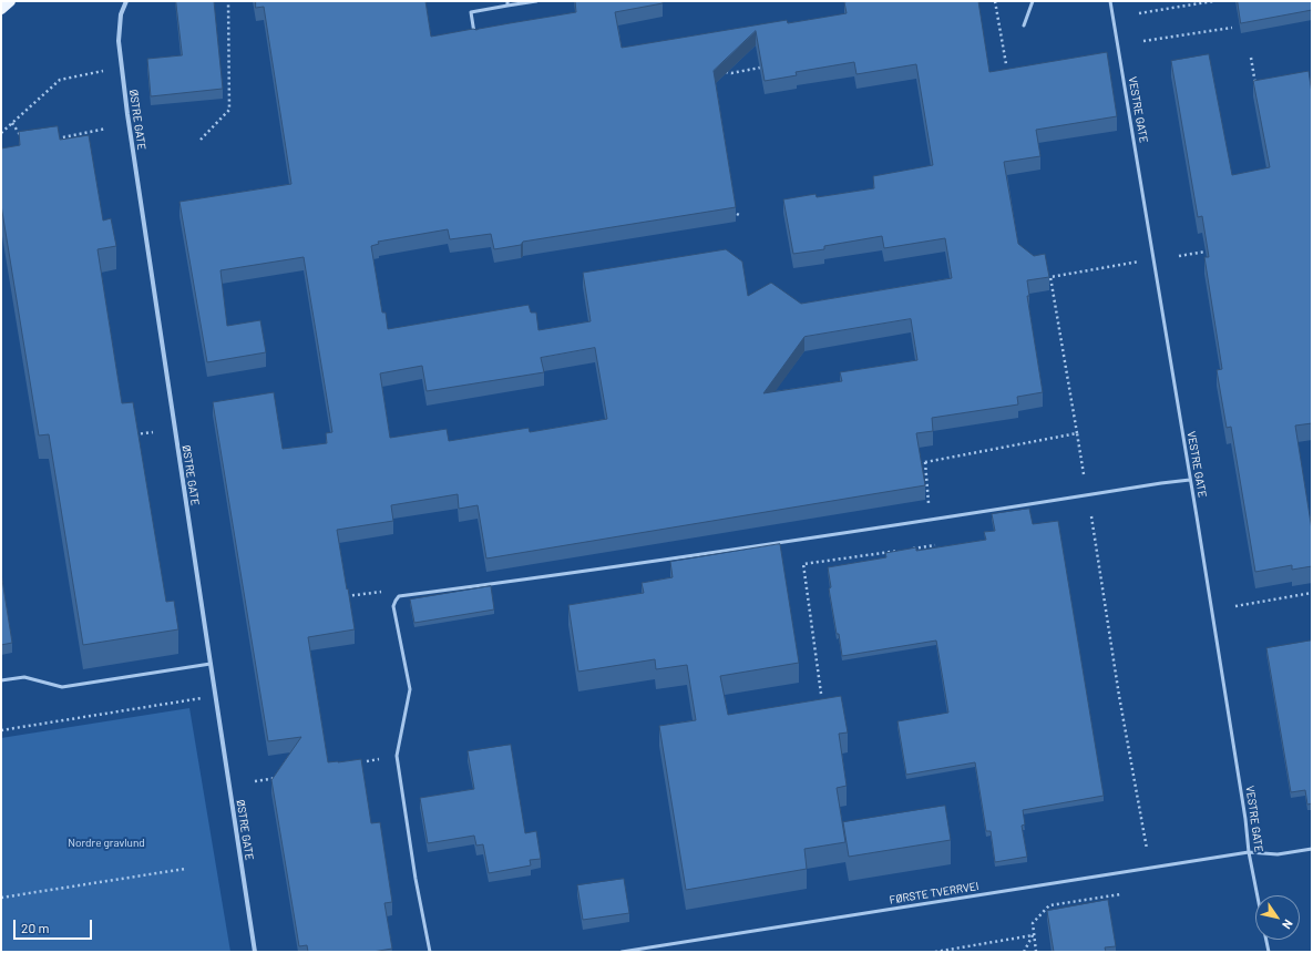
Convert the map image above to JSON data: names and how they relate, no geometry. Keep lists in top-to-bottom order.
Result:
{
  "streets": {
    "street": ["ØSTRE GATE"],
    "lane": ["VESTRE GATE", "FØRSTE TVERRVEI"]
  },
  "crossings": [
    ["VESTRE GATE", "FØRSTE TVERRVEI"]
  ],
  "parks": ["Nordre gravlund"],
  "scale_bar": "20 m",
  "north": "bottom right"
}
